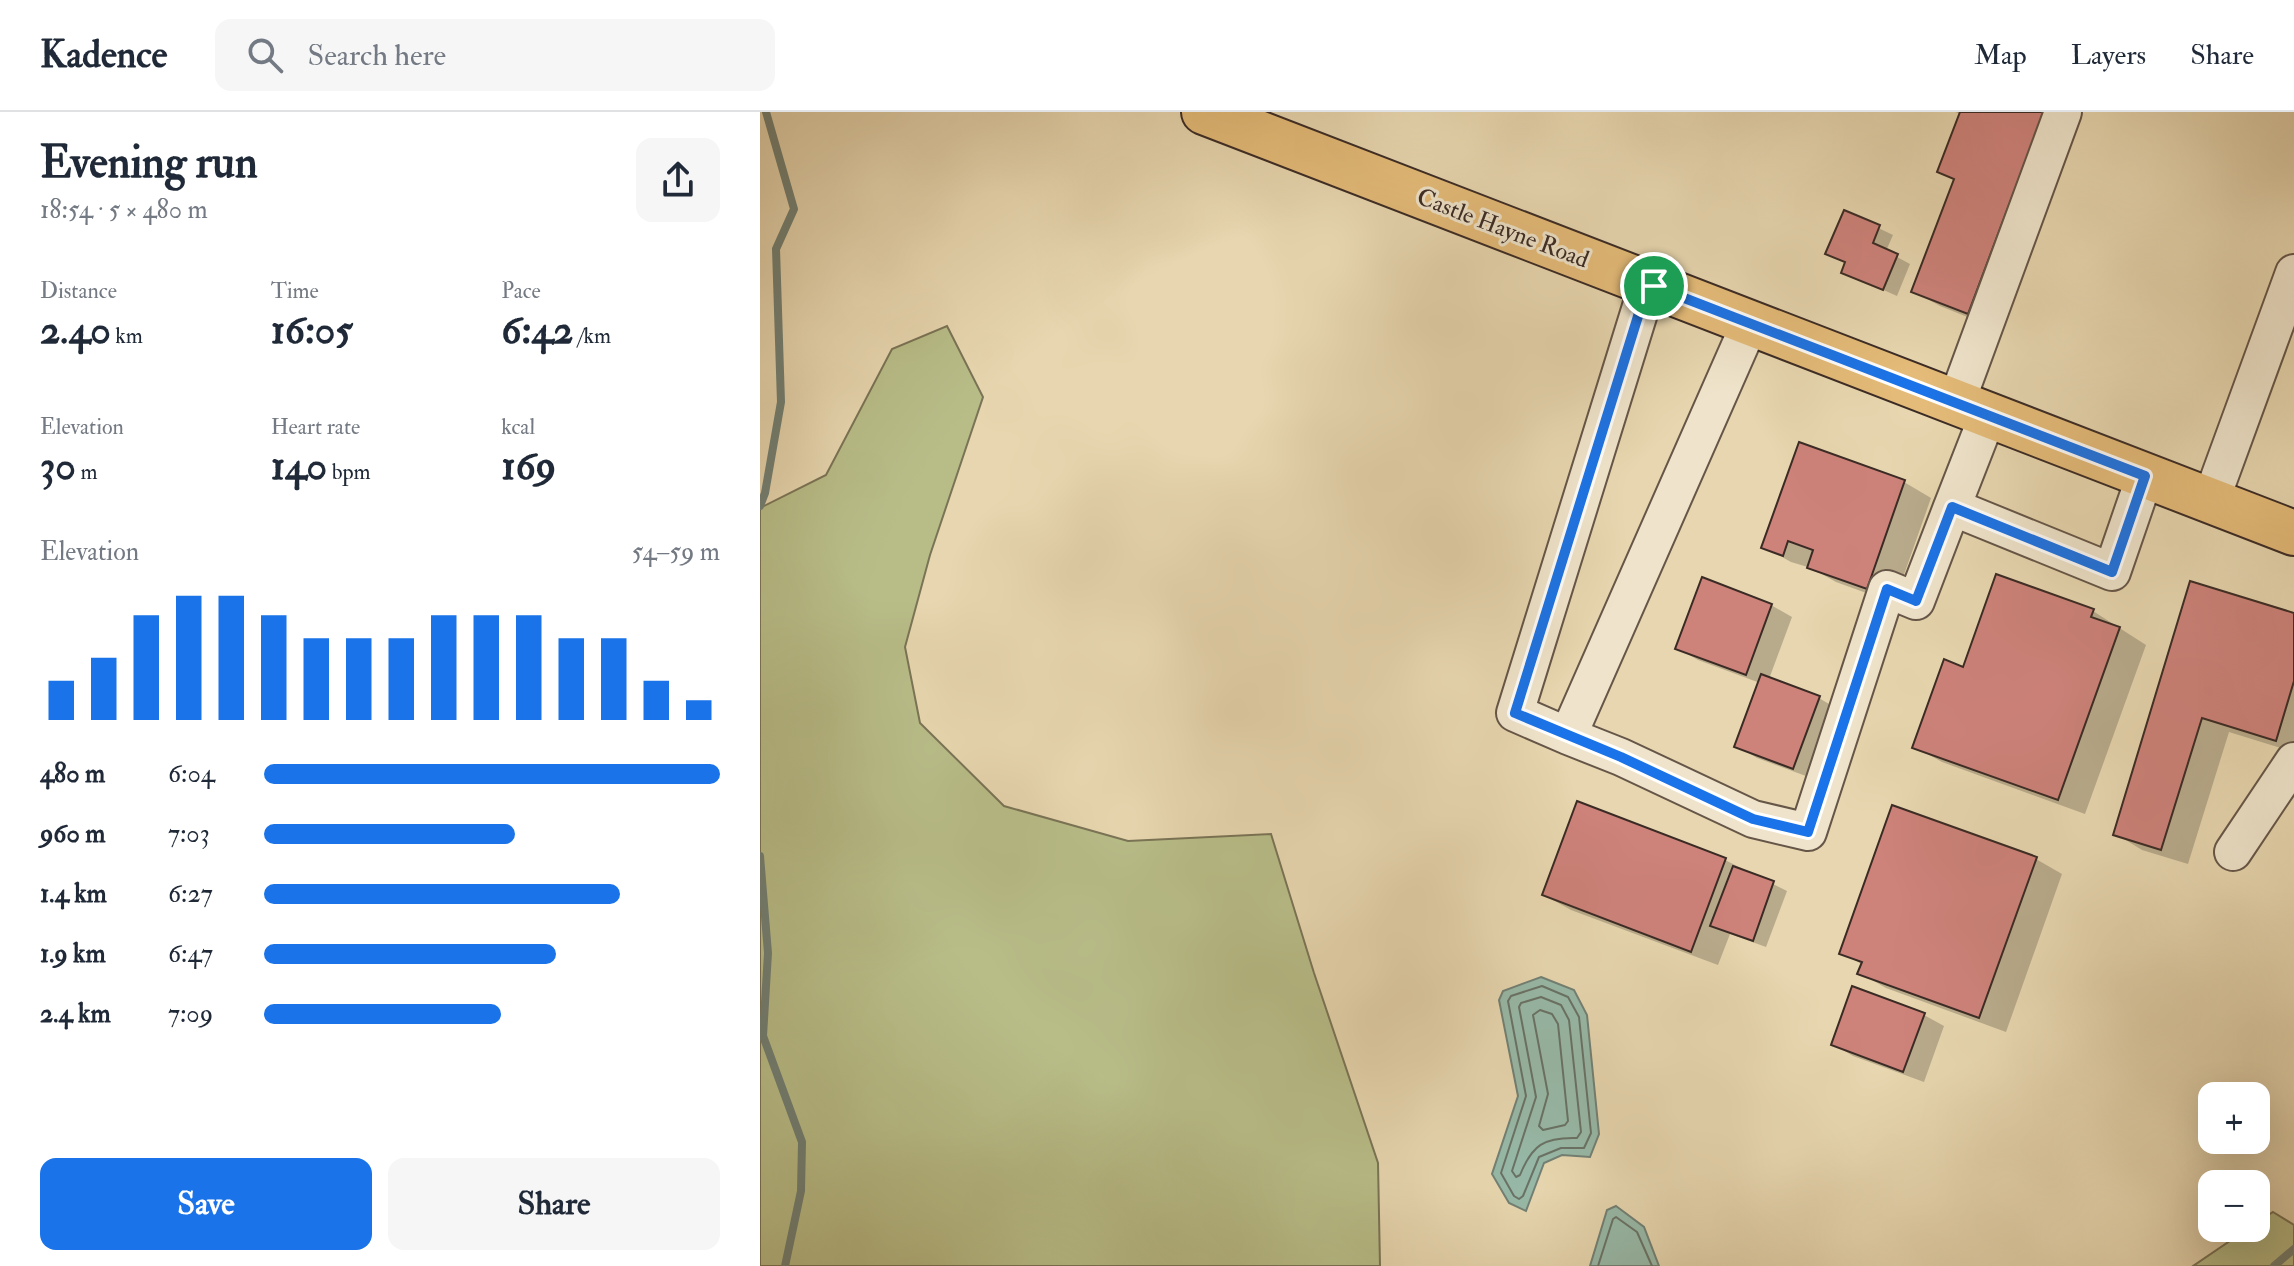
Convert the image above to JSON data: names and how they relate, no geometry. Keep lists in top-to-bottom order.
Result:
{
  "streets": {
    "main road": ["Castle Hayne Road"]
  },
  "page": {
    "header": "Kadence",
    "search": "Search here",
    "nav": ["Map", "Layers", "Share"],
    "heading": ["Evening run", "18:54 · 5 × 480 m"],
    "stats": [
      ["Distance", "2.40 km"],
      ["Time", "16:05"],
      ["Pace", "6:42 /km"],
      ["Elevation", "30 m"],
      ["Heart rate", "140 bpm"],
      ["kcal", "169"]
    ],
    "chart": ["Elevation", "54–59 m"],
    "list": [
      {
        "name": "480 m",
        "note": "6:04"
      },
      {
        "name": "960 m",
        "note": "7:03"
      },
      {
        "name": "1.4 km",
        "note": "6:27"
      },
      {
        "name": "1.9 km",
        "note": "6:47"
      },
      {
        "name": "2.4 km",
        "note": "7:09"
      }
    ],
    "map_buttons": ["+", "−"],
    "buttons": ["Save", "Share"]
  }
}
